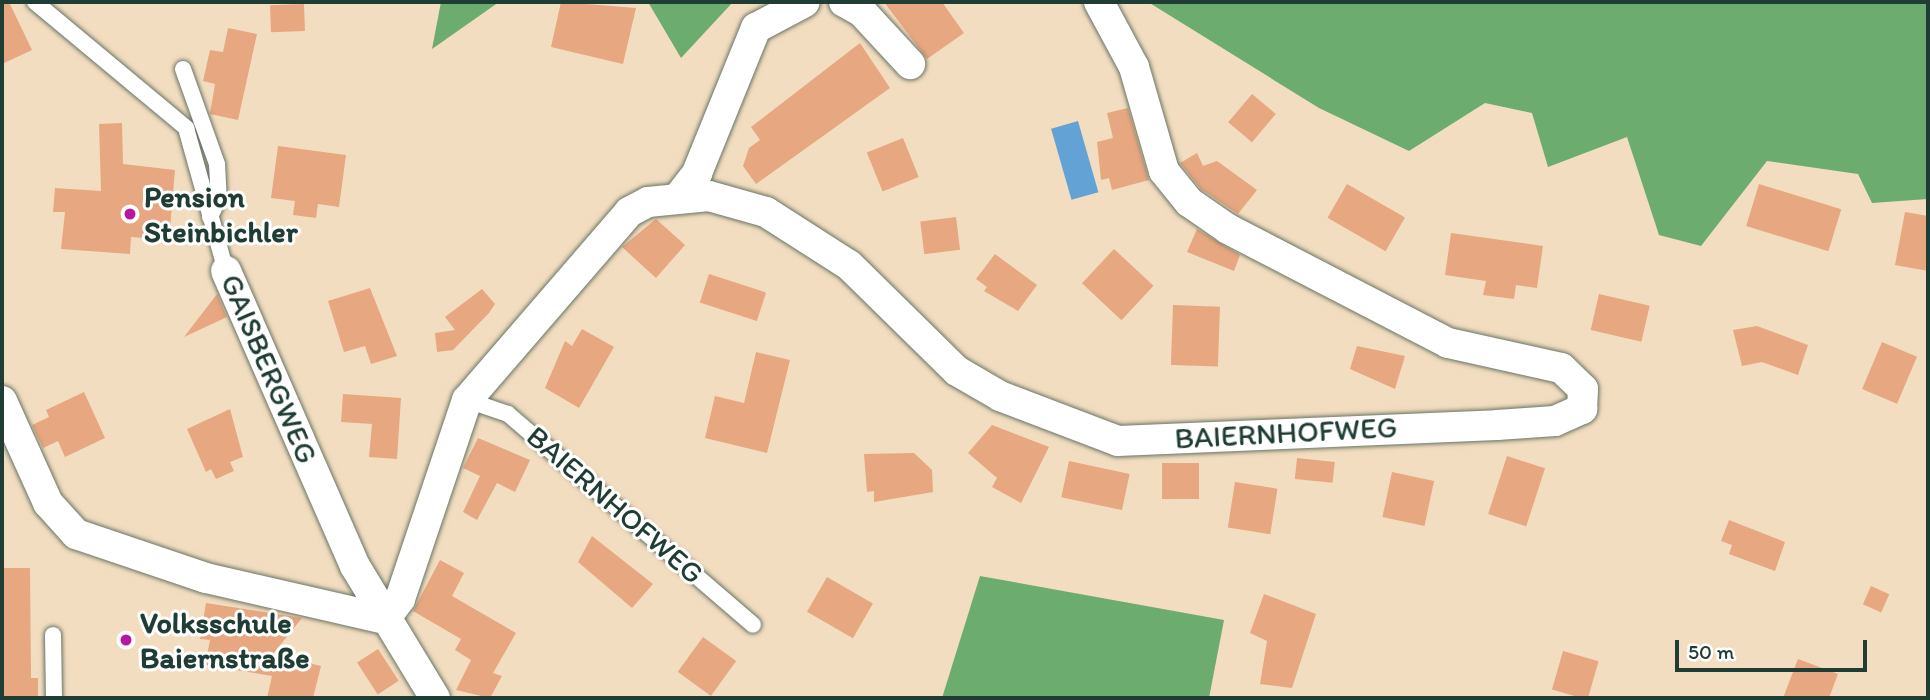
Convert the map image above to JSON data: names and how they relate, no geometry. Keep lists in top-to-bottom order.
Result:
{
  "streets": {
    "street": ["GAISBERGWEG", "BAIERNHOFWEG"]
  },
  "crossings": [
    ["GAISBERGWEG", "BAIERNHOFWEG"]
  ],
  "places": ["Pension Steinbichler", "Volksschule Baiernstraße"],
  "scale_bar": "50 m"
}
